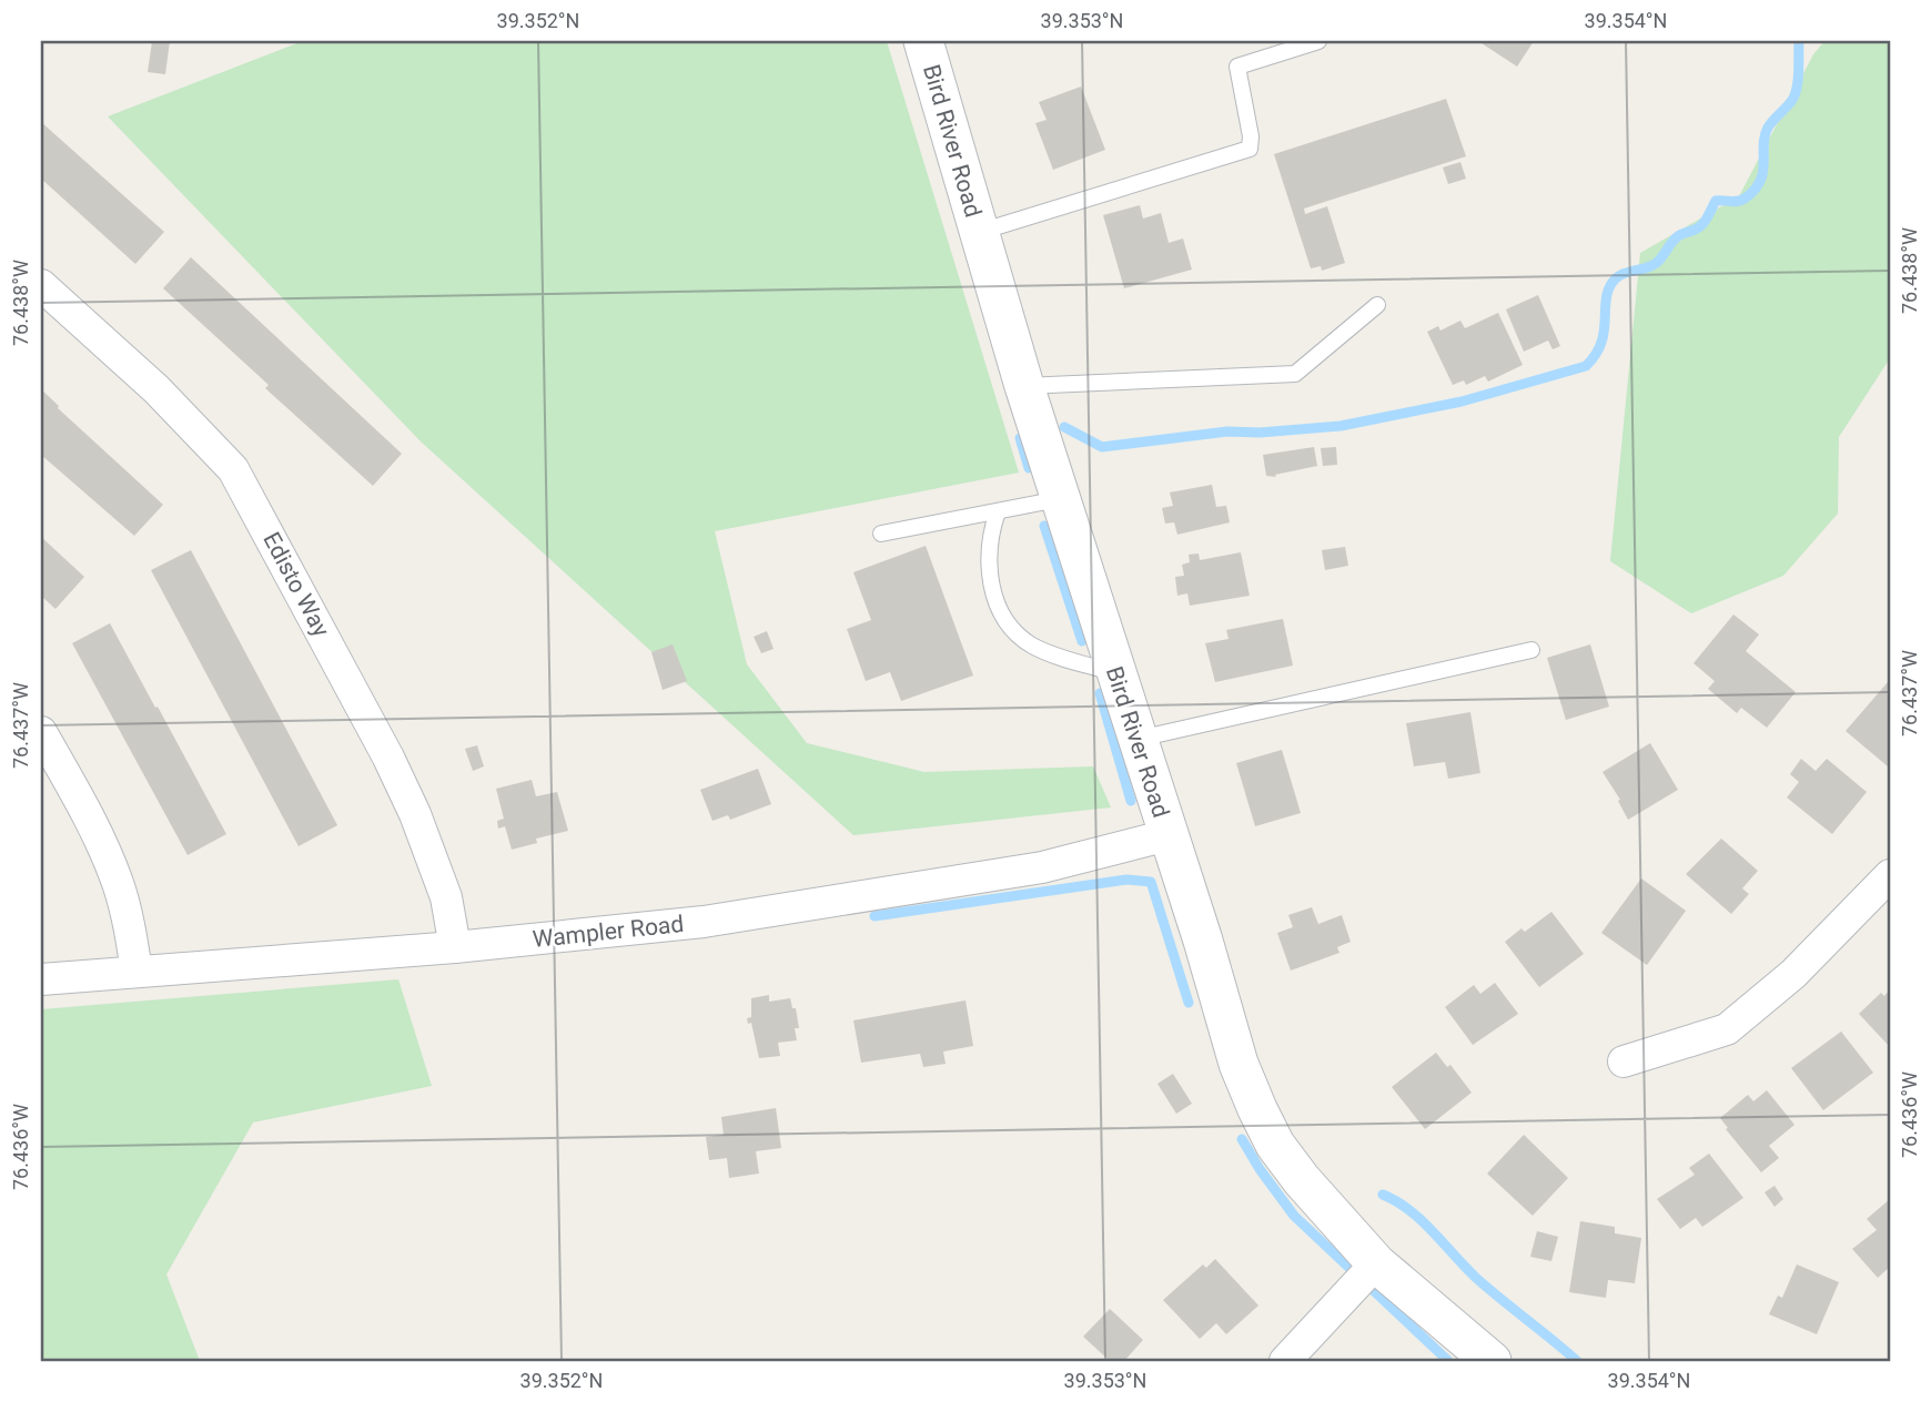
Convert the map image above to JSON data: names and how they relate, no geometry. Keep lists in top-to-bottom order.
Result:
{
  "streets": {
    "street": ["Bird River Road", "Edisto Way", "Wampler Road"]
  },
  "crossings": [
    ["Bird River Road", "Wampler Road"],
    ["Edisto Way", "Wampler Road"]
  ],
  "coordinates": [
    "39.352°N",
    "39.353°N",
    "39.354°N",
    "76.438°W",
    "76.437°W",
    "76.436°W"
  ]
}
